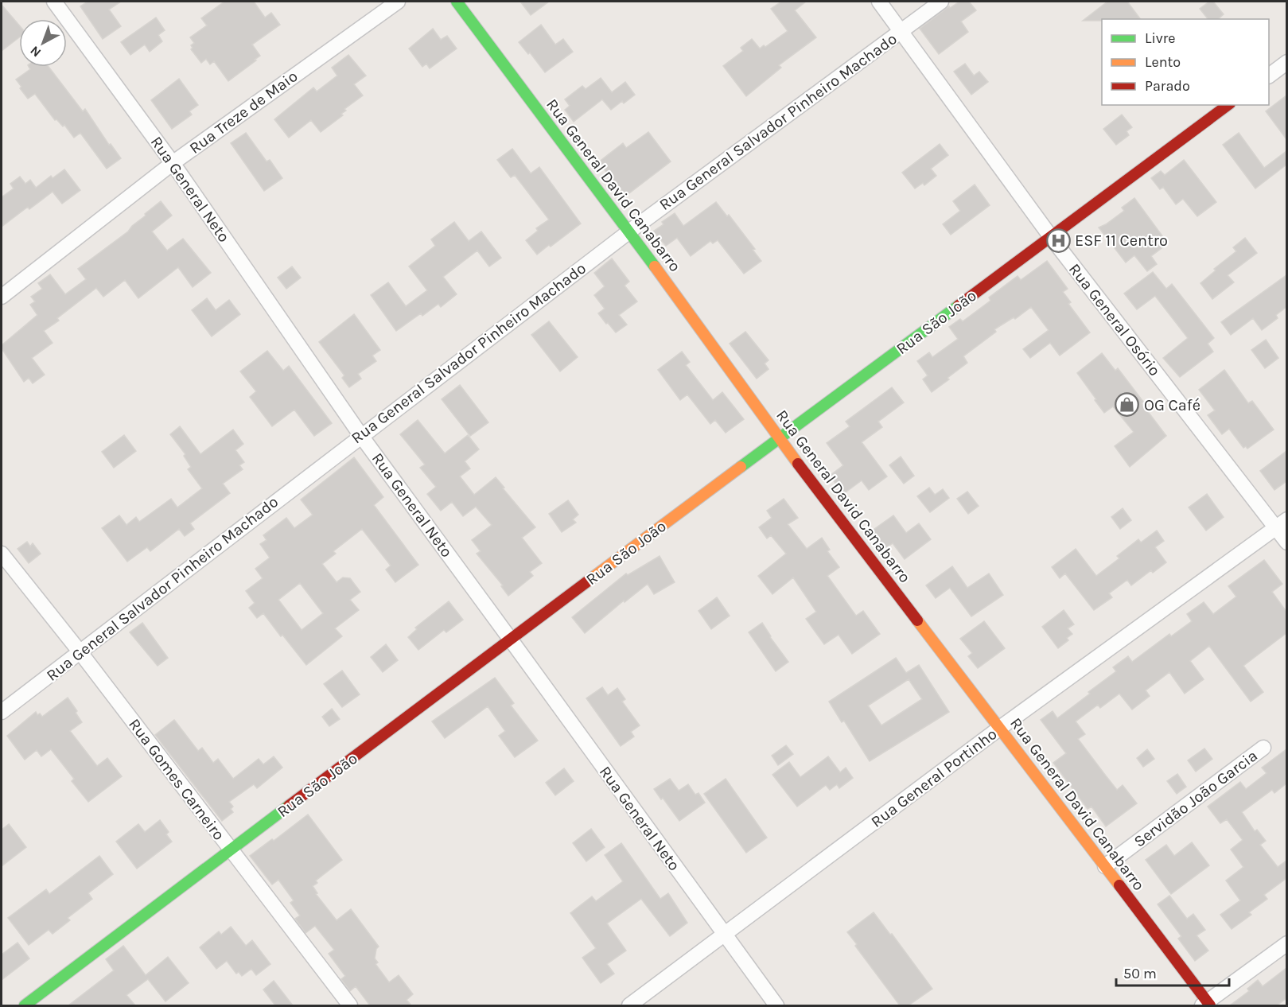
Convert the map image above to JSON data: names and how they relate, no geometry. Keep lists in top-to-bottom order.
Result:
{
  "streets": {
    "street": [
      "Rua Treze de Maio",
      "Rua General Salvador Pinheiro Machado",
      "Rua General David Canabarro",
      "Rua General Neto",
      "Rua General Osório",
      "Rua São João",
      "Rua General Portinho",
      "Rua Gomes Carneiro",
      "Servidão João Garcia"
    ]
  },
  "crossings": [
    ["Rua Treze de Maio", "Rua General Neto"],
    ["Rua General Salvador Pinheiro Machado", "Rua General David Canabarro"],
    ["Rua General Salvador Pinheiro Machado", "Rua General Neto"],
    ["Rua General Salvador Pinheiro Machado", "Rua General Osório"],
    ["Rua General Salvador Pinheiro Machado", "Rua Gomes Carneiro"],
    ["Rua General David Canabarro", "Rua São João"],
    ["Rua General David Canabarro", "Rua General Portinho"],
    ["Rua General David Canabarro", "Servidão João Garcia"],
    ["Rua General Neto", "Rua São João"],
    ["Rua General Neto", "Rua General Portinho"],
    ["Rua General Osório", "Rua São João"],
    ["Rua General Osório", "Rua General Portinho"],
    ["Rua São João", "Rua Gomes Carneiro"]
  ],
  "places": {
    "hospital": ["ESF 11 Centro"],
    "shop": ["OG Café"]
  },
  "legend": ["Livre", "Lento", "Parado"],
  "scale_bar": "50 m",
  "north": "bottom left"
}
